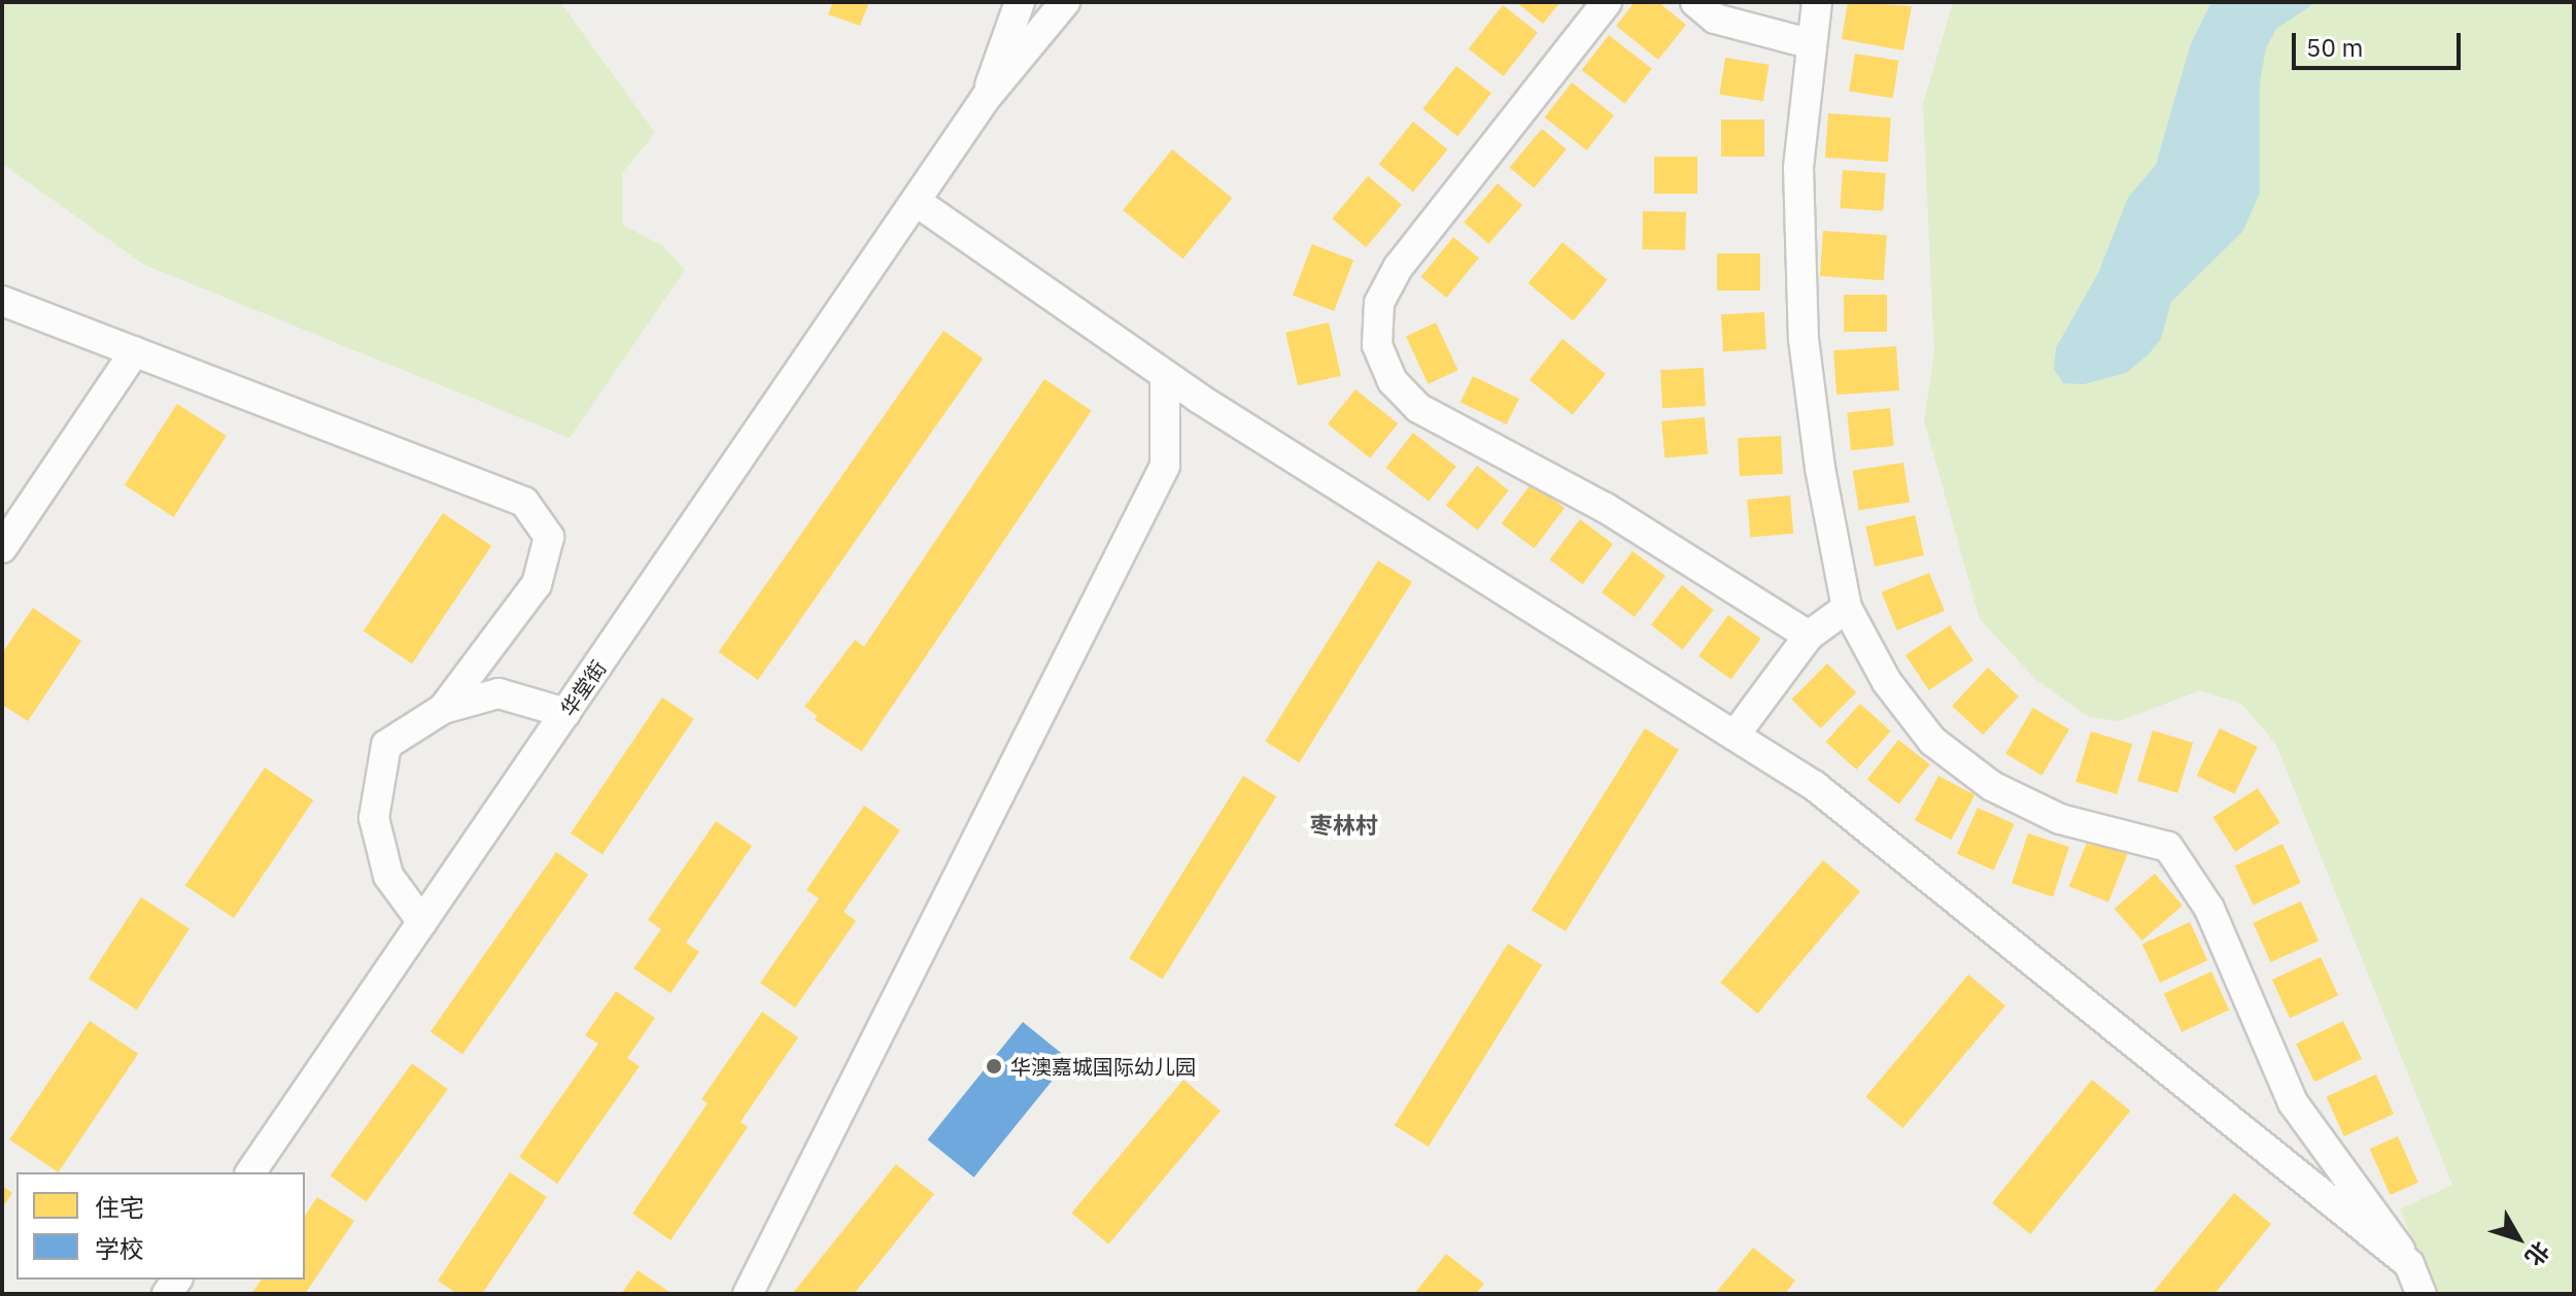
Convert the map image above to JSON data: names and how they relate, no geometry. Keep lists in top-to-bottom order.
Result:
{
  "streets": {
    "street": ["华堂街"]
  },
  "districts": ["枣林村"],
  "places": ["华澳嘉城国际幼儿园"],
  "legend": ["住宅", "学校"],
  "scale_bar": "50 m",
  "north": "bottom right"
}
